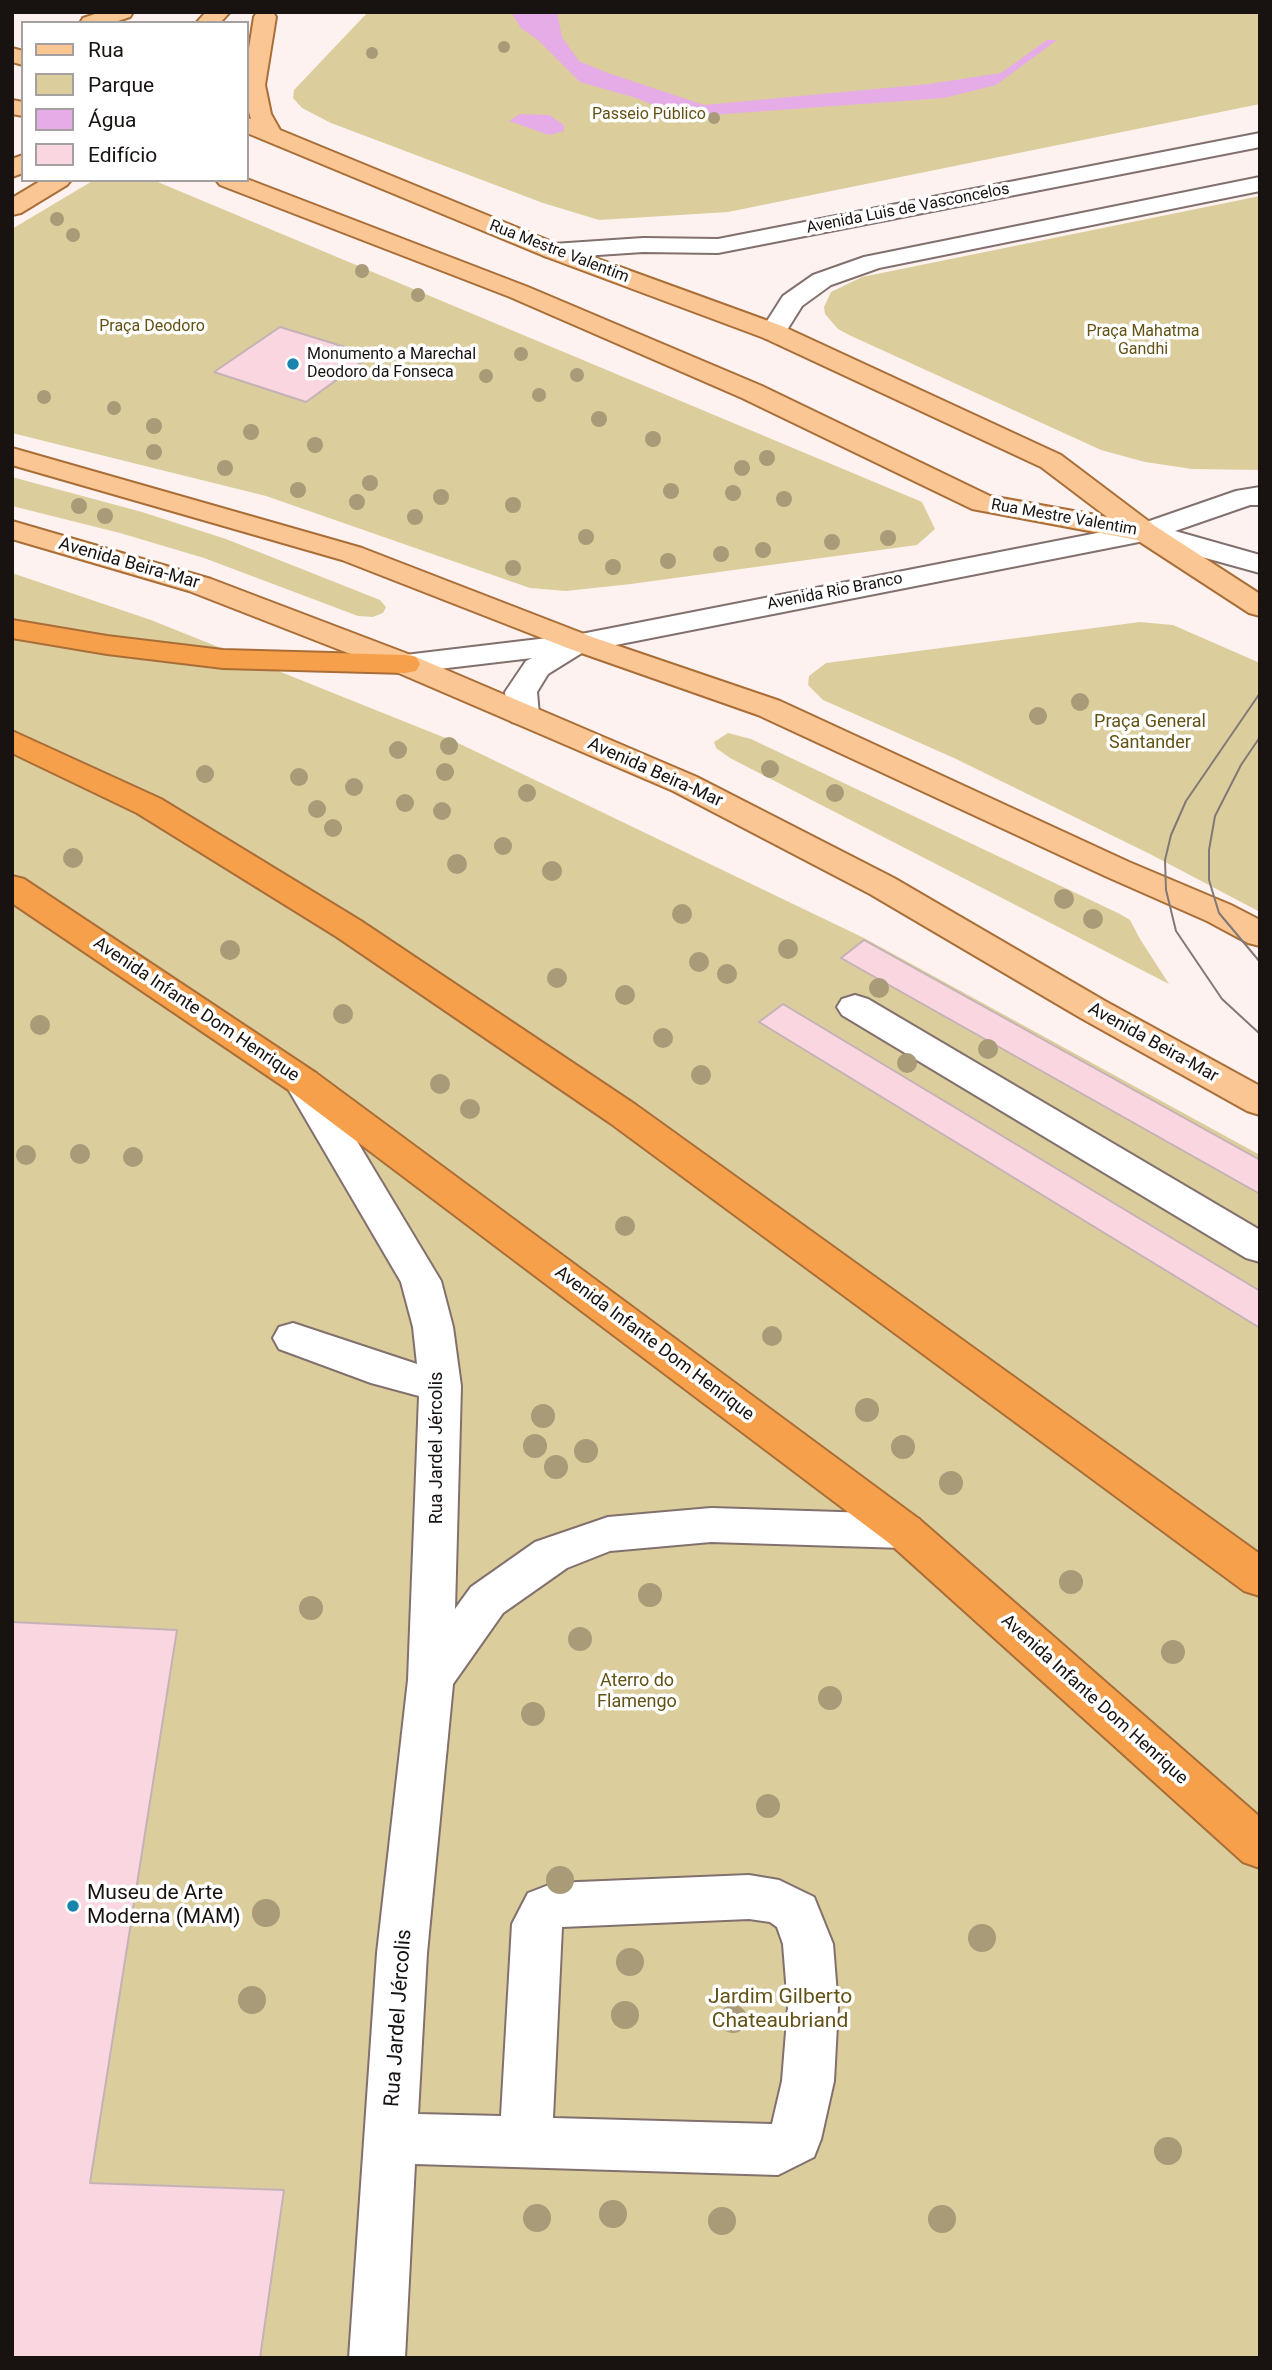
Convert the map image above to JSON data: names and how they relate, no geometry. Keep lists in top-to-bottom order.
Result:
{
  "streets": {
    "highway": ["Avenida Infante Dom Henrique"],
    "main road": ["Rua Mestre Valentim", "Avenida Beira-Mar"],
    "street": ["Avenida Luis de Vasconcelos", "Avenida Rio Branco", "Rua Jardel Jércolis"]
  },
  "crossings": [
    ["Avenida Luis de Vasconcelos", "Rua Mestre Valentim"],
    ["Rua Mestre Valentim", "Avenida Rio Branco"],
    ["Avenida Beira-Mar", "Avenida Rio Branco"],
    ["Avenida Infante Dom Henrique", "Rua Jardel Jércolis"]
  ],
  "parks": [
    "Passeio Público",
    "Praça Deodoro",
    "Praça Mahatma Gandhi",
    "Praça General Santander",
    "Aterro do Flamengo",
    "Jardim Gilberto Chateaubriand"
  ],
  "places": ["Monumento a Marechal Deodoro da Fonseca", "Museu de Arte Moderna (MAM)"],
  "legend": [
    "Rua",
    "Parque",
    "Água",
    "Edifício"
  ]
}
